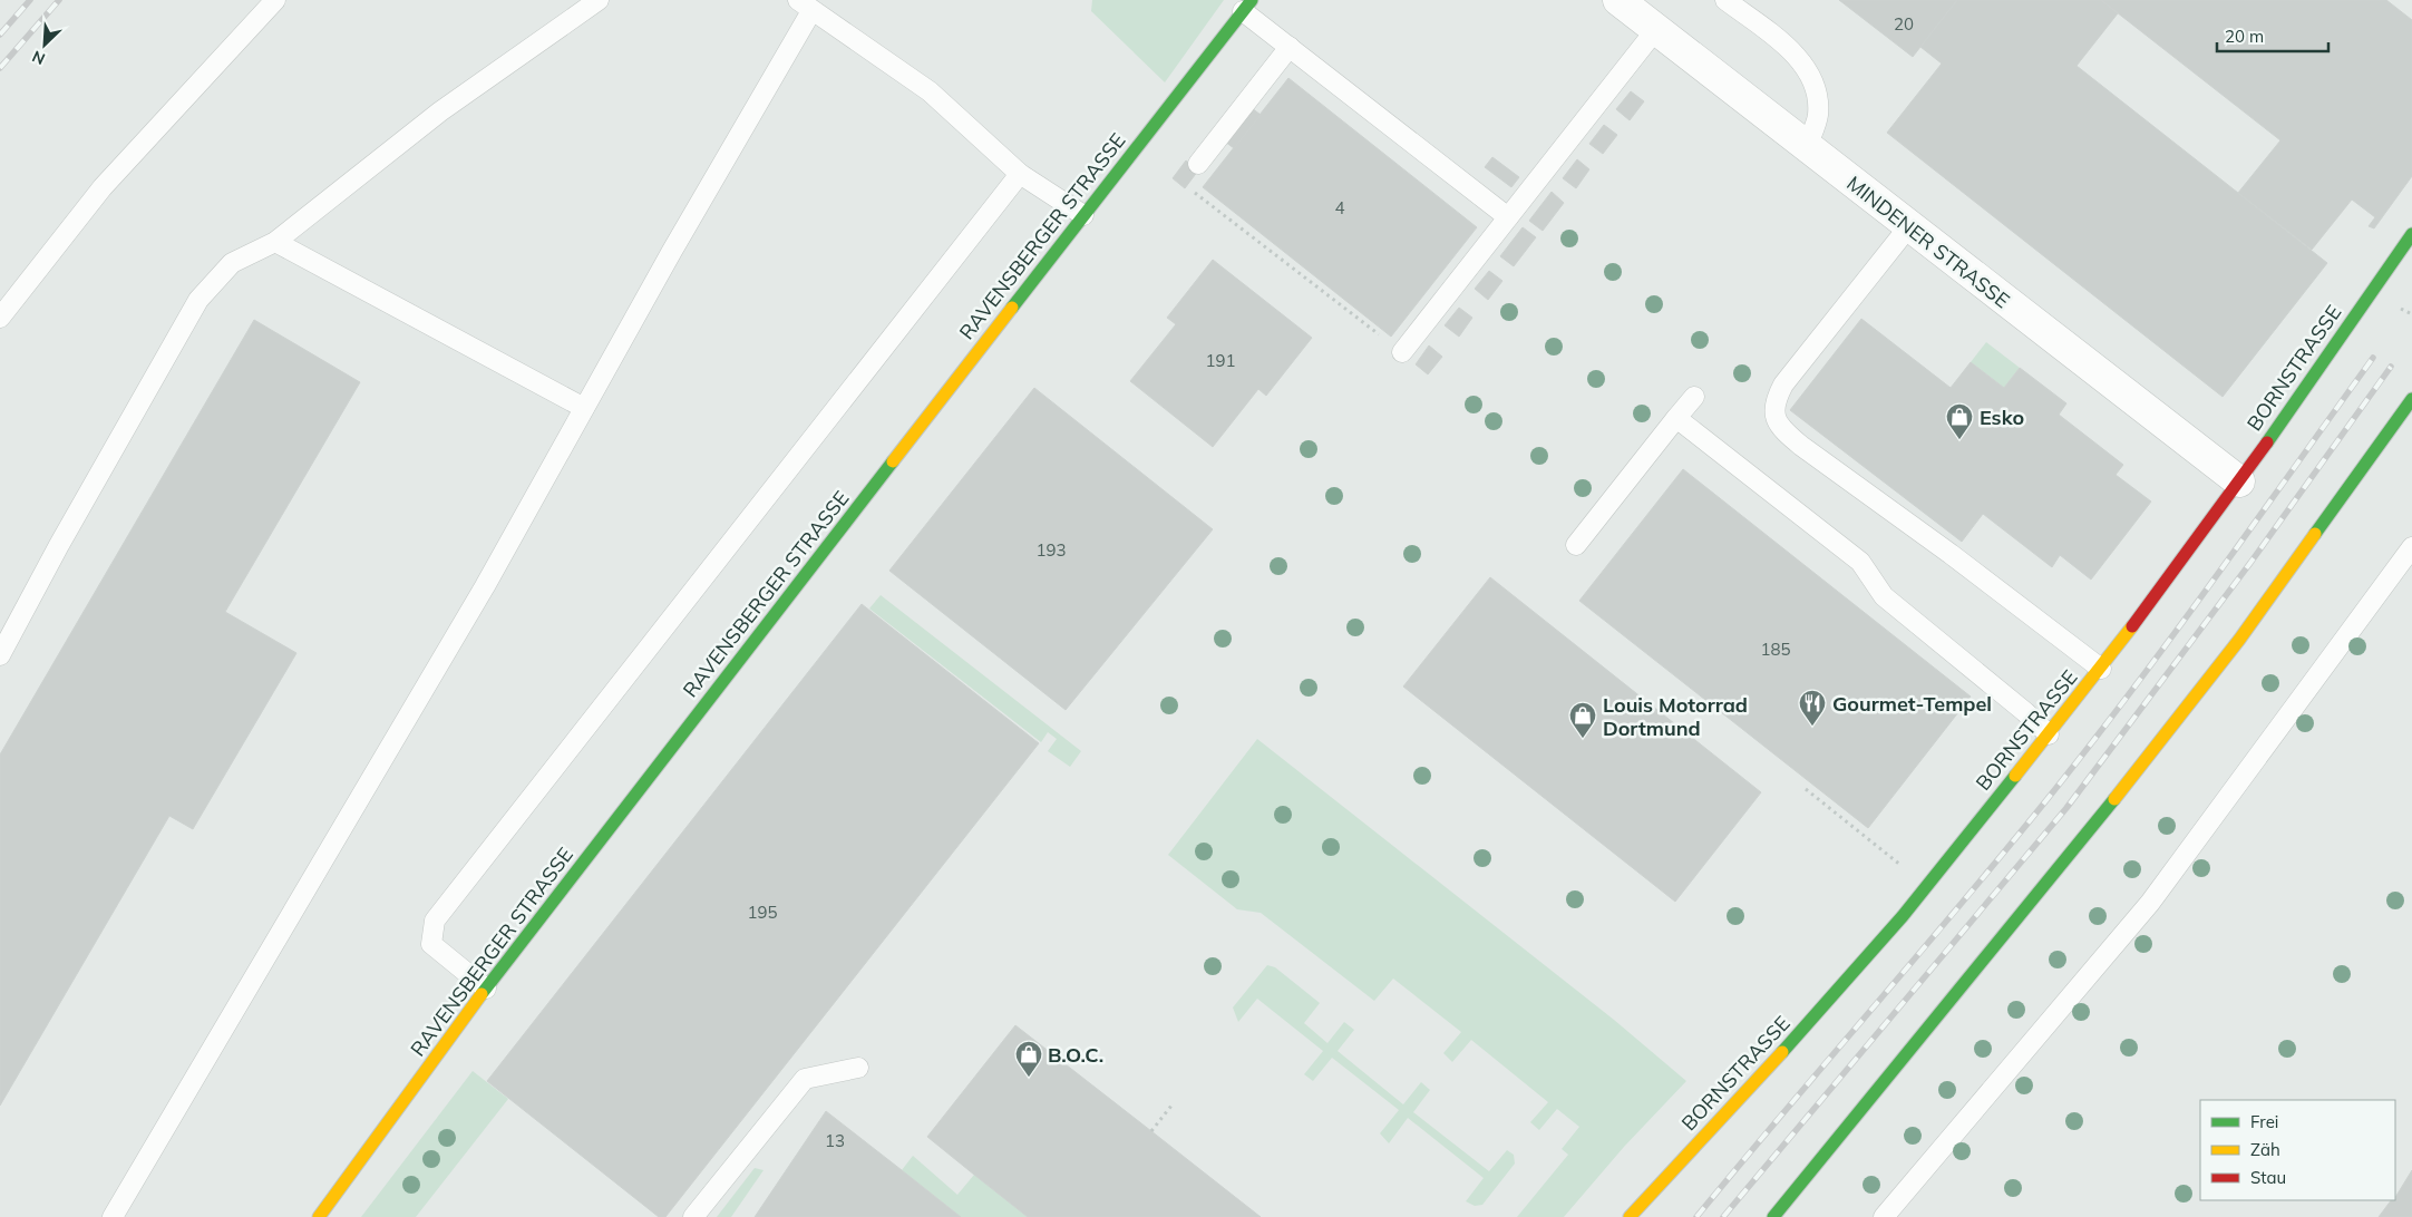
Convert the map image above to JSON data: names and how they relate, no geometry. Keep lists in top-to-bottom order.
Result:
{
  "streets": {
    "main road": ["RAVENSBERGER STRASSE", "BORNSTRASSE"],
    "street": ["MINDENER STRASSE"]
  },
  "crossings": [
    ["MINDENER STRASSE", "BORNSTRASSE"]
  ],
  "places": {
    "shop": ["Esko", "Louis Motorrad Dortmund", "B.O.C."],
    "restaurant": ["Gourmet-Tempel"]
  },
  "house_numbers": [
    "20",
    "4",
    "191",
    "193",
    "185",
    "195",
    "13"
  ],
  "legend": ["Frei", "Zäh", "Stau"],
  "scale_bar": "20 m",
  "north": "bottom left"
}
